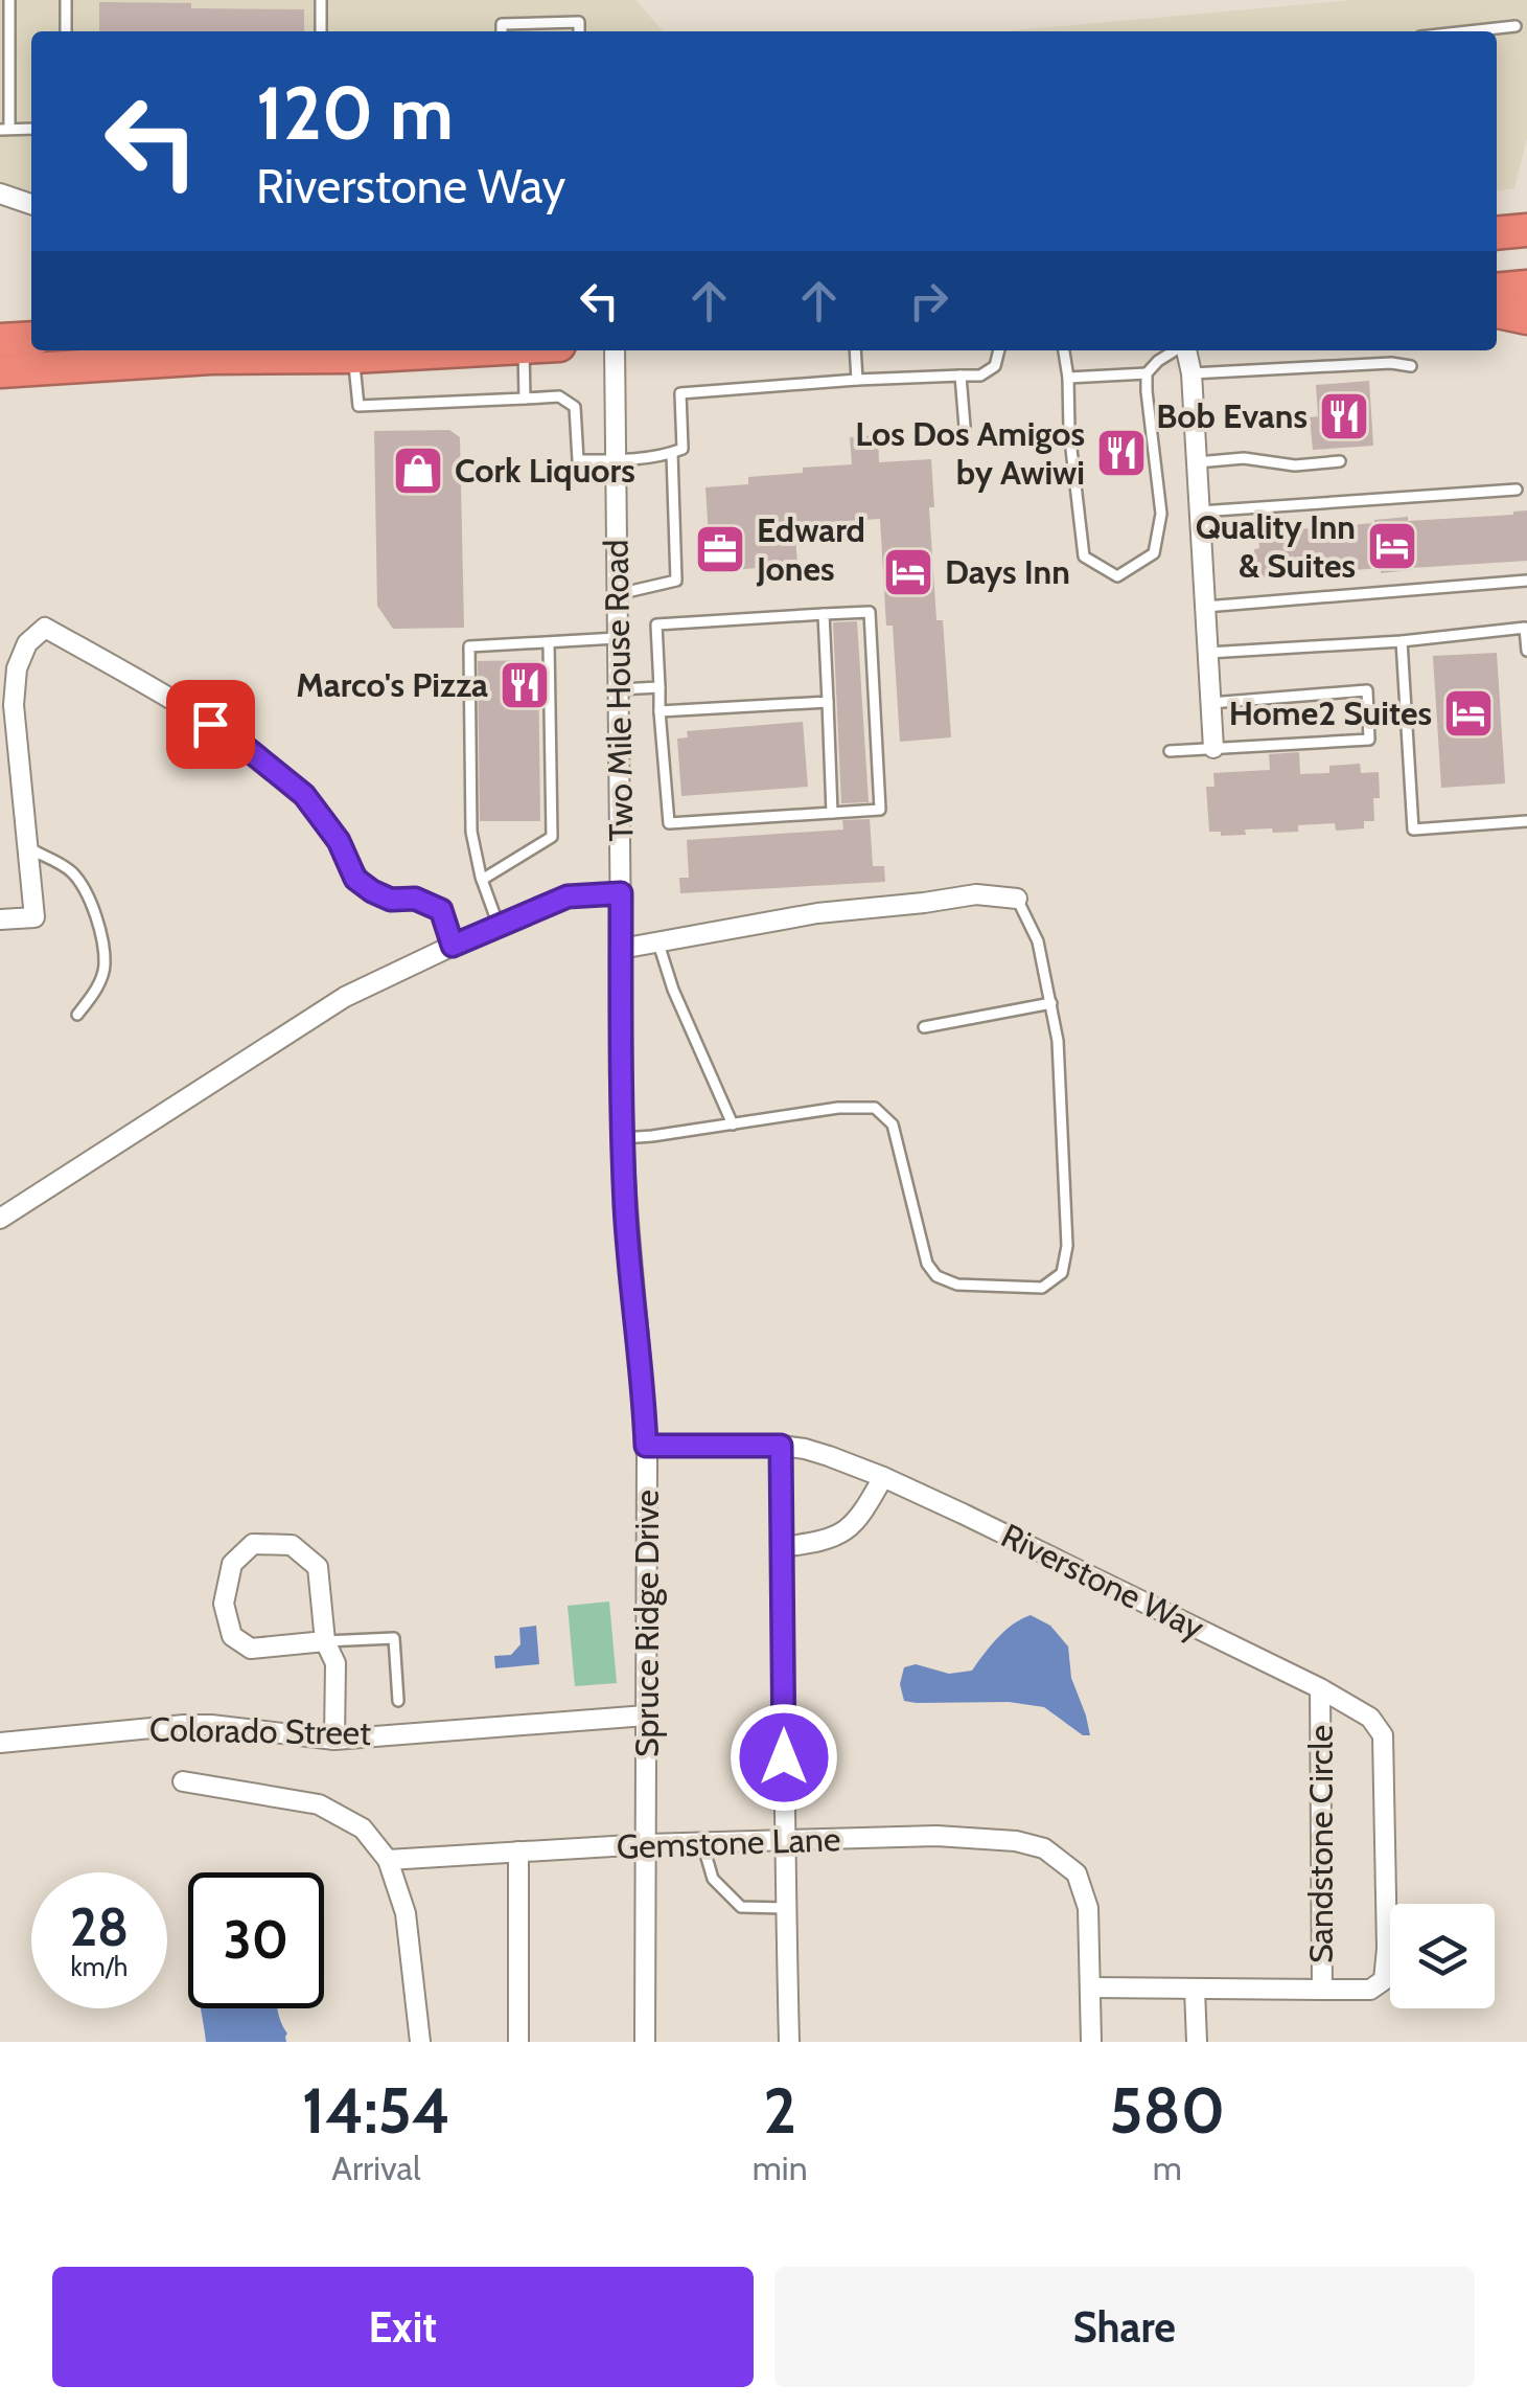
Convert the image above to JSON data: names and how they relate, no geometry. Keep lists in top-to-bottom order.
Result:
{
  "streets": {
    "street": [
      "Two Mile House Road",
      "Riverstone Way",
      "Spruce Ridge Drive",
      "Colorado Street",
      "Gemstone Lane",
      "Sandstone Circle"
    ]
  },
  "crossings": [
    ["Two Mile House Road", "Spruce Ridge Drive"],
    ["Riverstone Way", "Spruce Ridge Drive"],
    ["Riverstone Way", "Sandstone Circle"],
    ["Spruce Ridge Drive", "Colorado Street"],
    ["Spruce Ridge Drive", "Gemstone Lane"]
  ],
  "places": {
    "restaurant": ["Bob Evans", "Los Dos Amigos by Awiwi", "Marco's Pizza"],
    "shop": ["Cork Liquors"],
    "hotel": ["Quality Inn & Suites", "Days Inn", "Home2 Suites"],
    "office": ["Edward Jones"]
  },
  "page": {
    "turn": ["120 m", "Riverstone Way"],
    "speed": "28 km/h",
    "limit": "30",
    "eta": [
      "14:54",
      "Arrival",
      "2",
      "min",
      "580",
      "m"
    ],
    "buttons": ["Exit", "Share"]
  }
}
